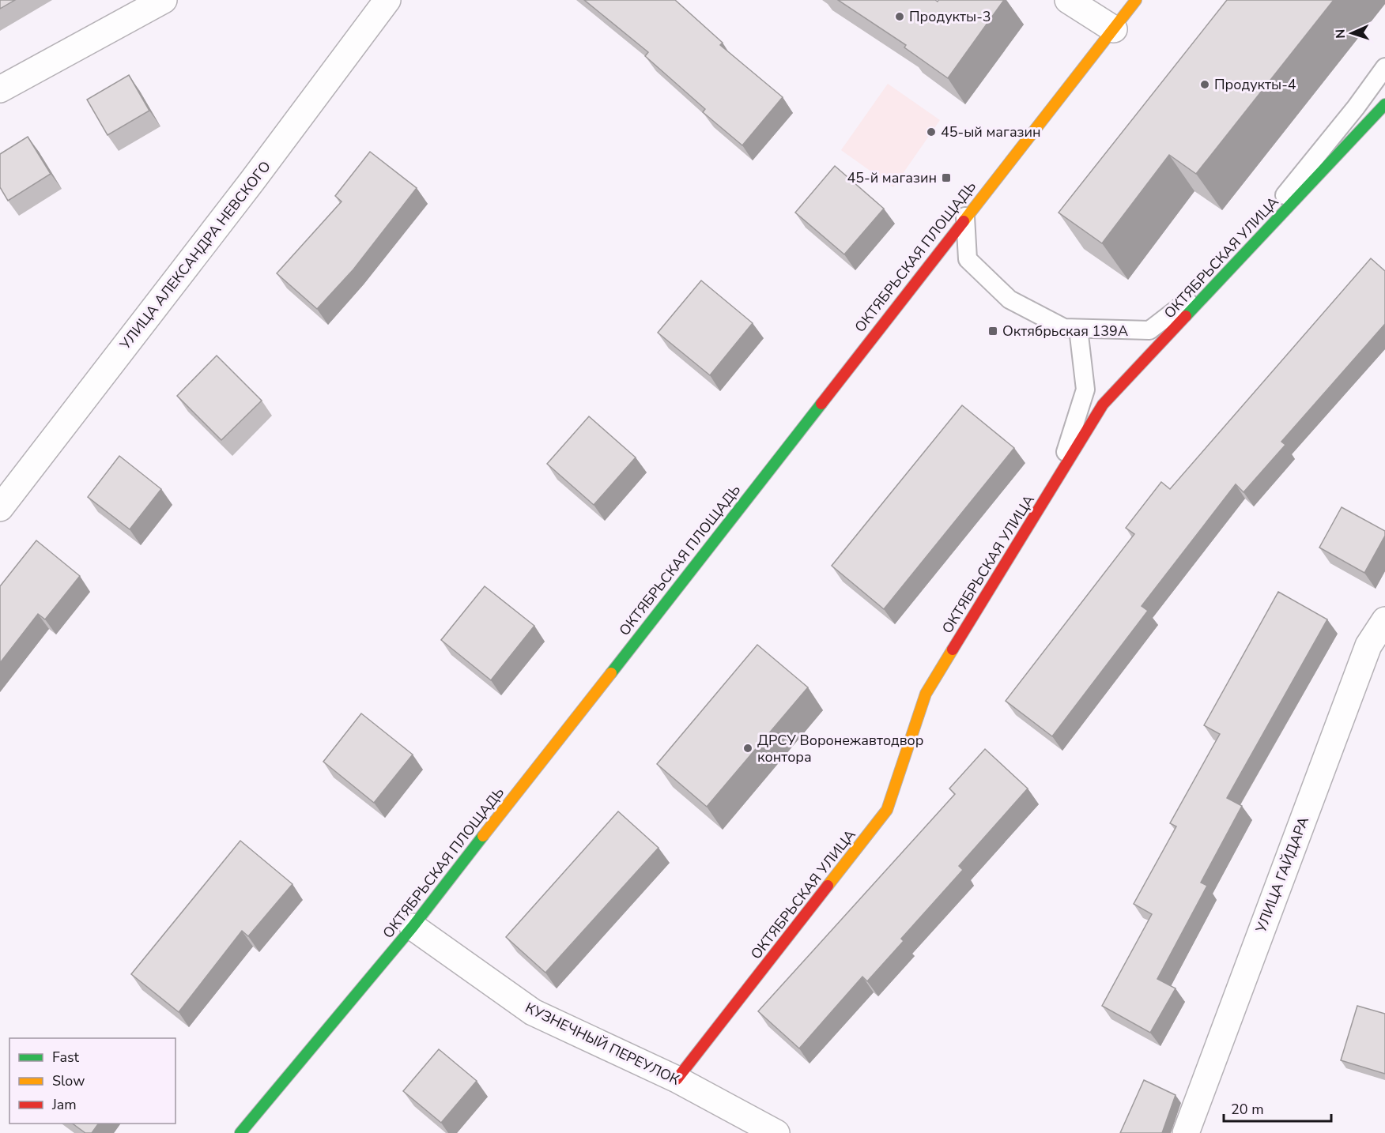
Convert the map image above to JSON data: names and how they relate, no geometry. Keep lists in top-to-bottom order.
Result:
{
  "streets": {
    "main road": ["ОКТЯБРЬСКАЯ ПЛОЩАДЬ", "ОКТЯБРЬСКАЯ УЛИЦА"],
    "street": ["УЛИЦА АЛЕКСАНДРА НЕВСКОГО", "УЛИЦА ГАЙДАРА", "КУЗНЕЧНЫЙ ПЕРЕУЛОК"]
  },
  "crossings": [
    ["ОКТЯБРЬСКАЯ ПЛОЩАДЬ", "КУЗНЕЧНЫЙ ПЕРЕУЛОК"],
    ["ОКТЯБРЬСКАЯ УЛИЦА", "КУЗНЕЧНЫЙ ПЕРЕУЛОК"]
  ],
  "places": {
    "other": [
      "Продукты-3",
      "Продукты-4",
      "45-ый магазин",
      "ДРСУ Воронежавтодвор контора"
    ],
    "transit": ["45-й магазин", "Октябрьская 139А"]
  },
  "legend": ["Fast", "Slow", "Jam"],
  "scale_bar": "20 m",
  "north": "left"
}
